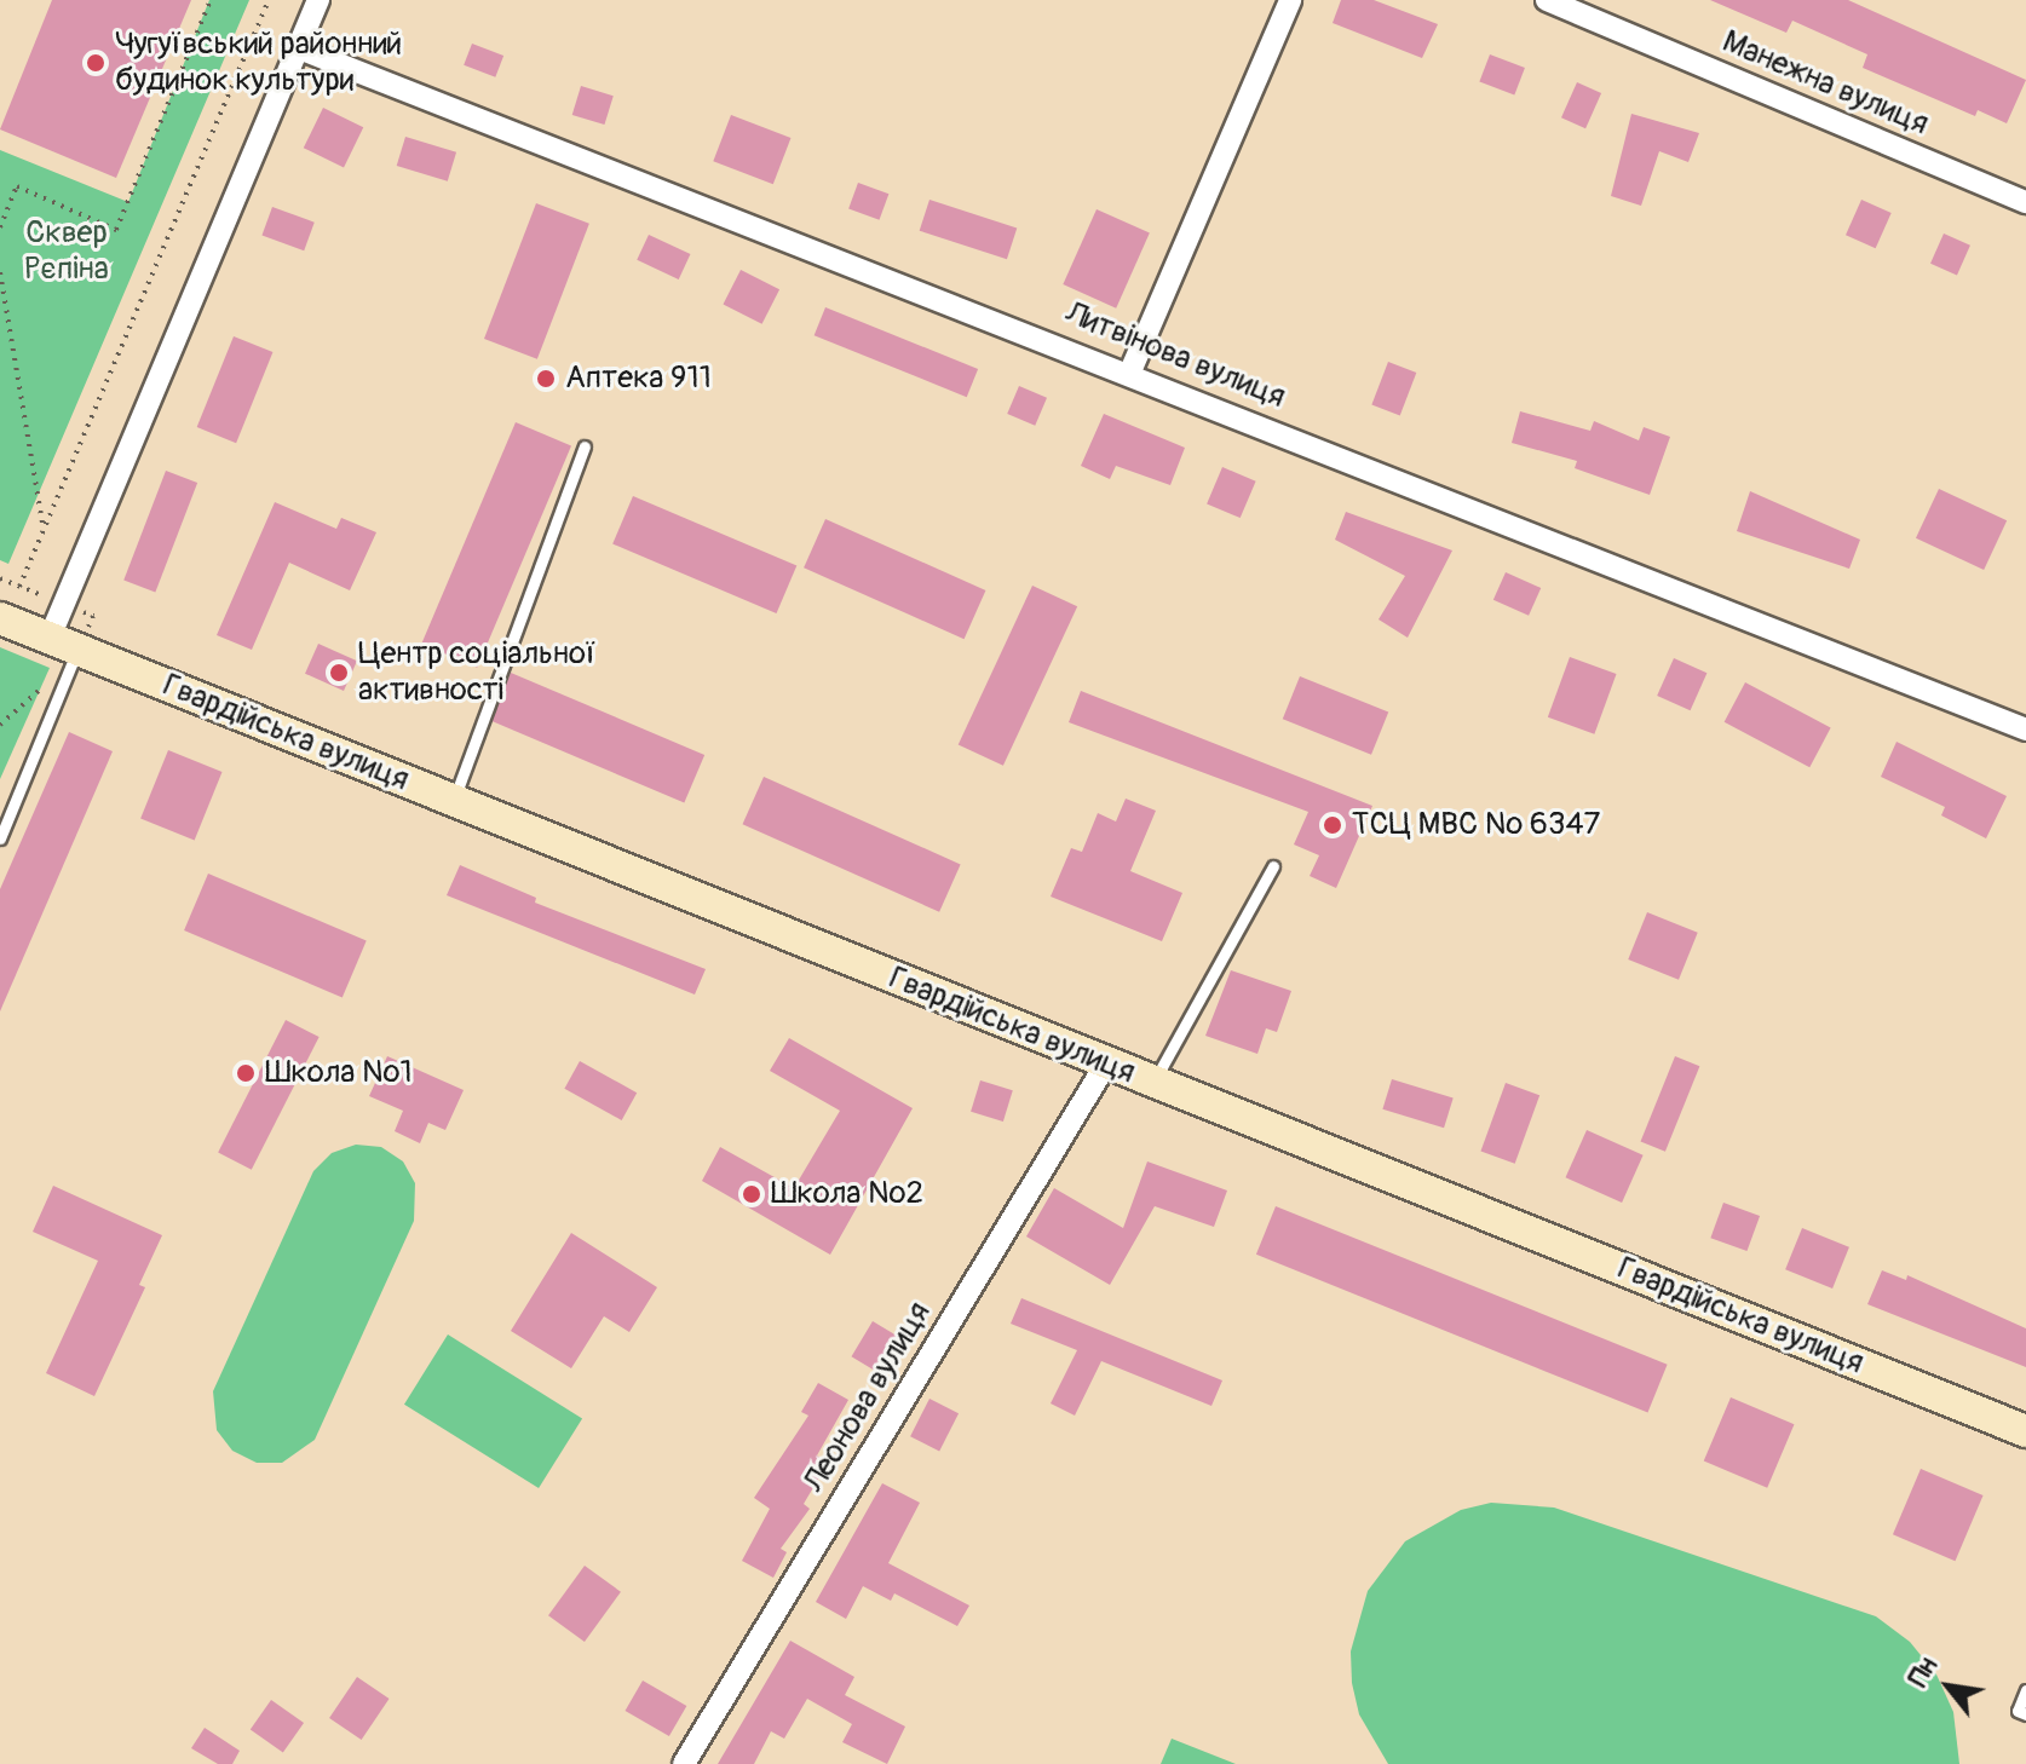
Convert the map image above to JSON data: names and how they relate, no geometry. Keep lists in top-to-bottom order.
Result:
{
  "streets": {
    "street": [
      "Манежна вулиця",
      "Литвінова вулиця",
      "Гвардійська вулиця",
      "Леонова вулиця"
    ]
  },
  "crossings": [
    ["Гвардійська вулиця", "Леонова вулиця"]
  ],
  "parks": ["Сквер Рєпіна"],
  "places": [
    "Чугуївський районний будинок культури",
    "Аптека 911",
    "Центр соціальної активності",
    "ТСЦ МВС № 6347",
    "Школа №1",
    "Школа №2"
  ],
  "north": "top left"
}
